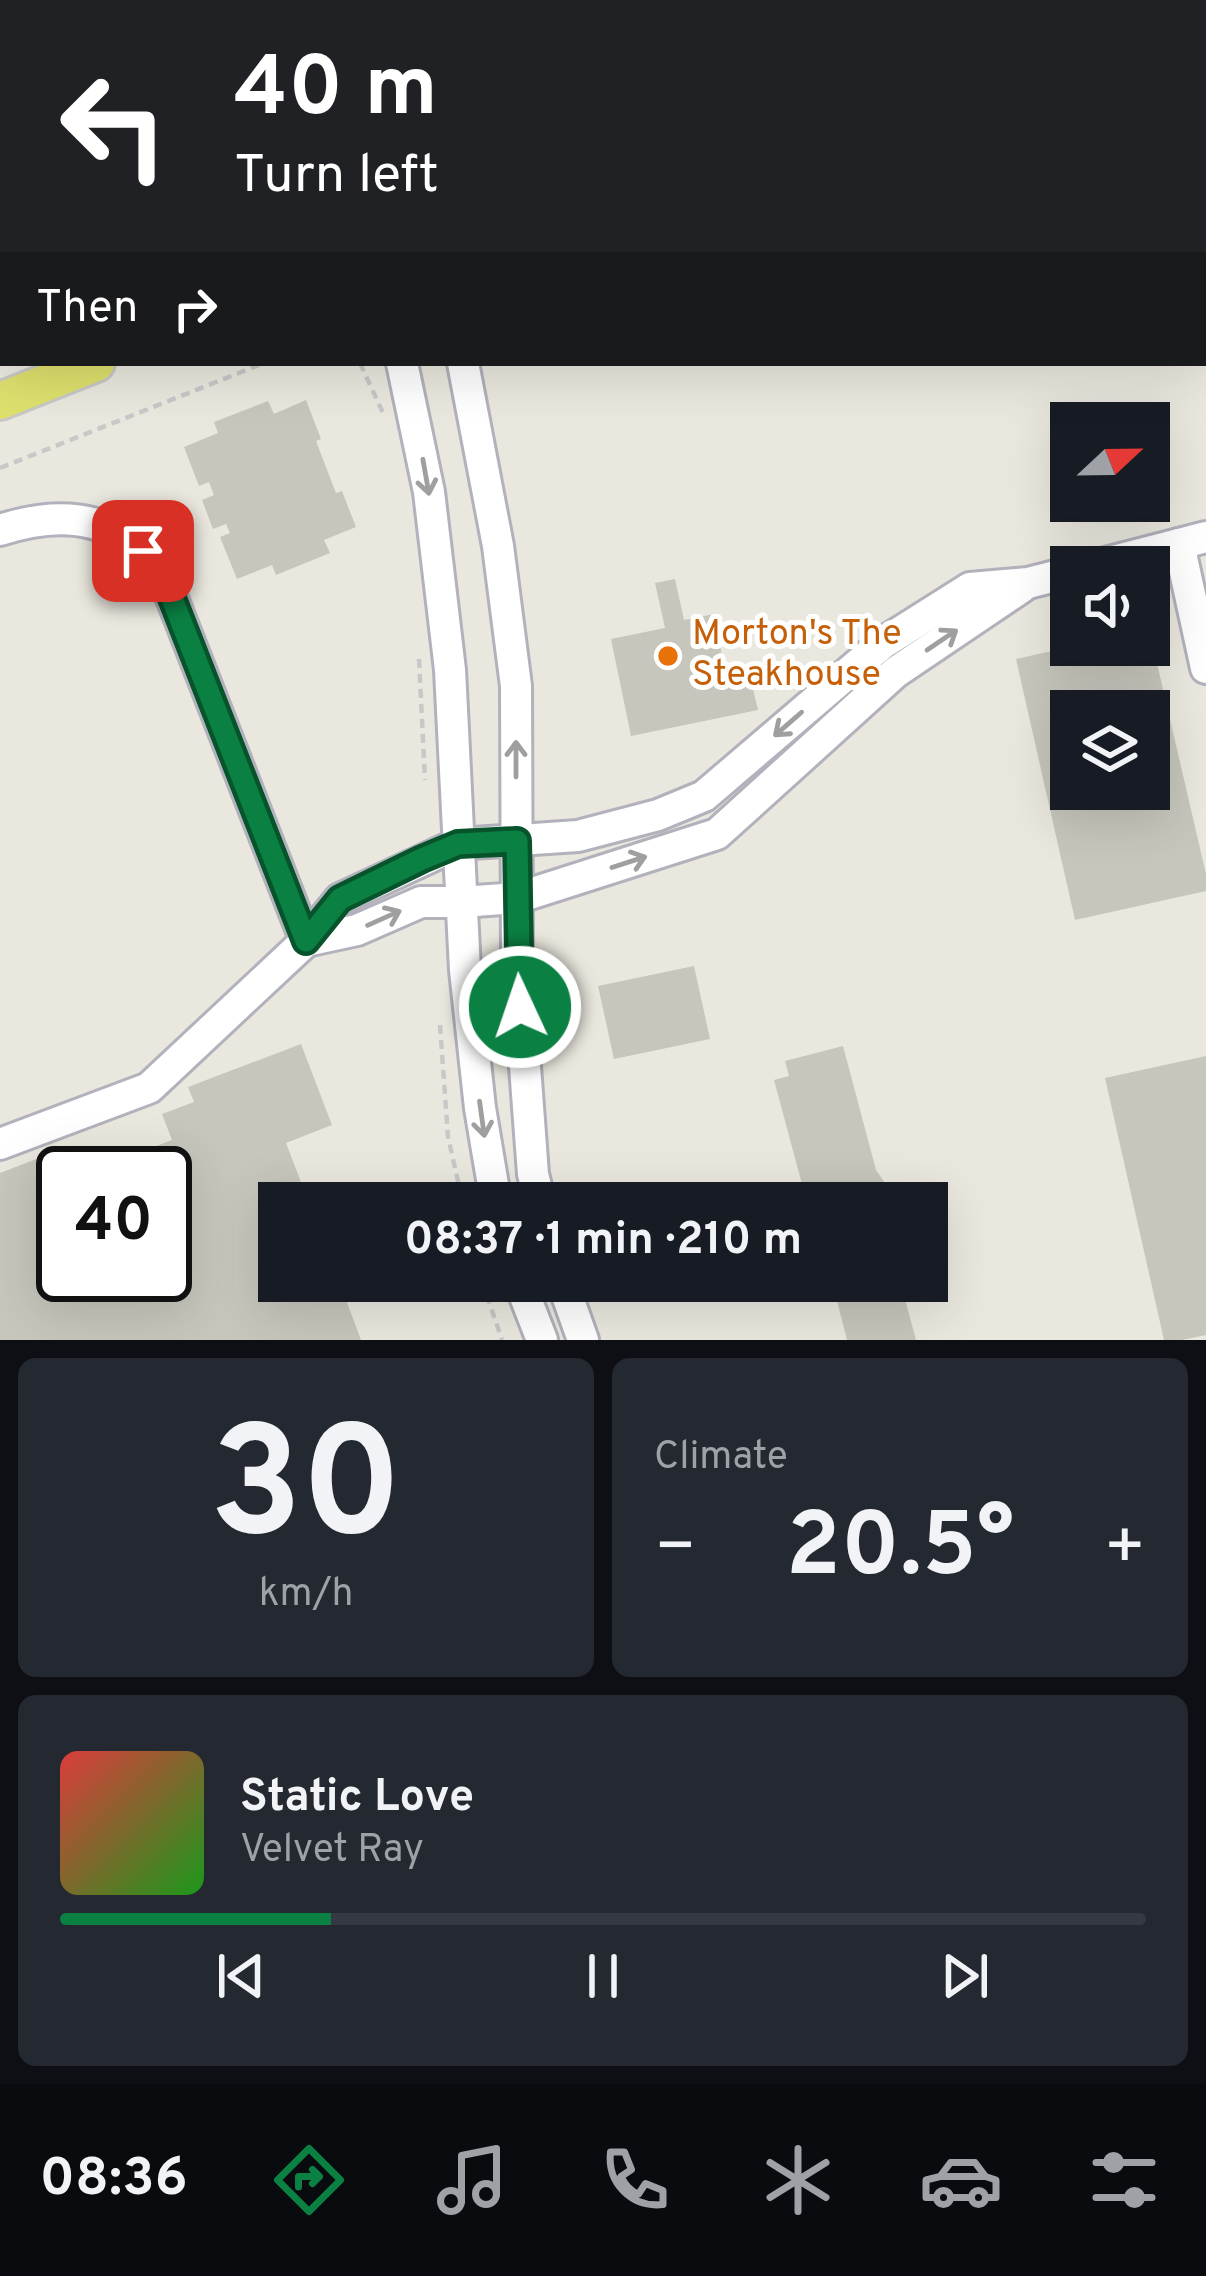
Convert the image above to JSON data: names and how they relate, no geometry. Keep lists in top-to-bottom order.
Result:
{
  "places": ["Morton's The Steakhouse"],
  "north": "right",
  "page": {
    "turn": ["40 m", "Turn left"],
    "then": "Then",
    "limit": "40",
    "trip": "08:37 · 1 min · 210 m",
    "tile": [
      ["30", "km/h"],
      "Climate"
    ],
    "heat": ["−", "20.5°", "+"],
    "song": ["Static Love", "Velvet Ray"],
    "tabs": "08:36"
  }
}
